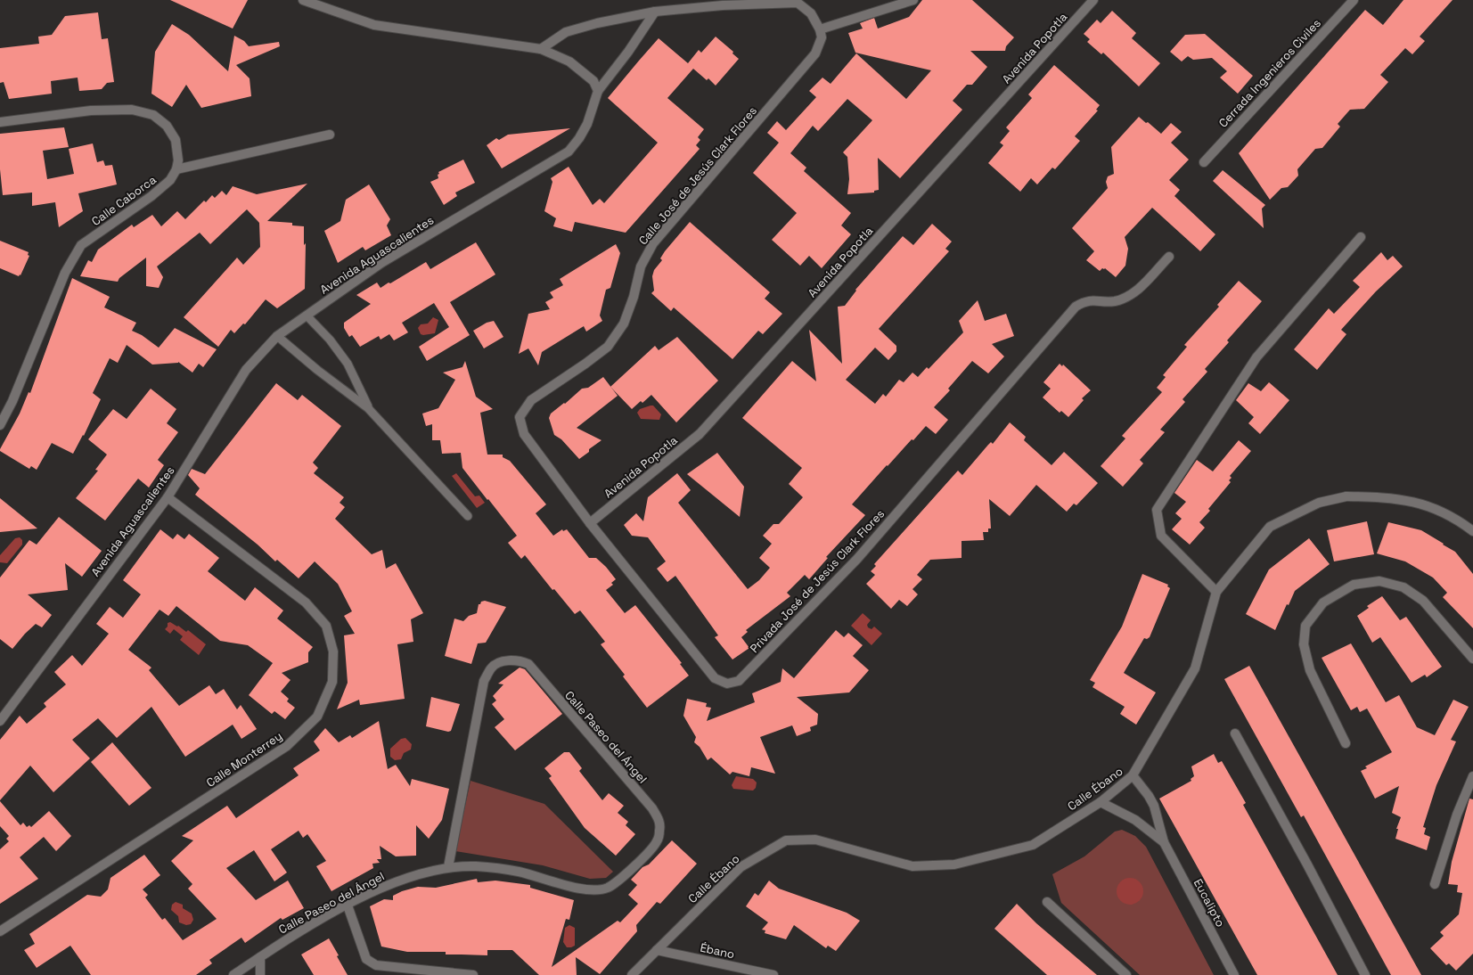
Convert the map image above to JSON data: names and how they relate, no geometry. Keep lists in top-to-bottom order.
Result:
{
  "streets": {
    "street": [
      "Avenida Popotla",
      "Cerrada Ingenieros Civiles",
      "Calle José de Jesús Clark Flores",
      "Calle Caborca",
      "Avenida Aguascalientes",
      "Privada José de Jesús Clark Flores",
      "Calle Paseo del Ángel",
      "Calle Monterrey",
      "Calle Ébano",
      "Eucalipto",
      "Ébano"
    ]
  },
  "crossings": [
    ["Avenida Popotla", "Calle José de Jesús Clark Flores"],
    ["Avenida Popotla", "Privada José de Jesús Clark Flores"],
    ["Calle José de Jesús Clark Flores", "Privada José de Jesús Clark Flores"],
    ["Avenida Aguascalientes", "Calle Monterrey"],
    ["Calle Ébano", "Eucalipto"],
    ["Calle Ébano", "Ébano"]
  ]
}
